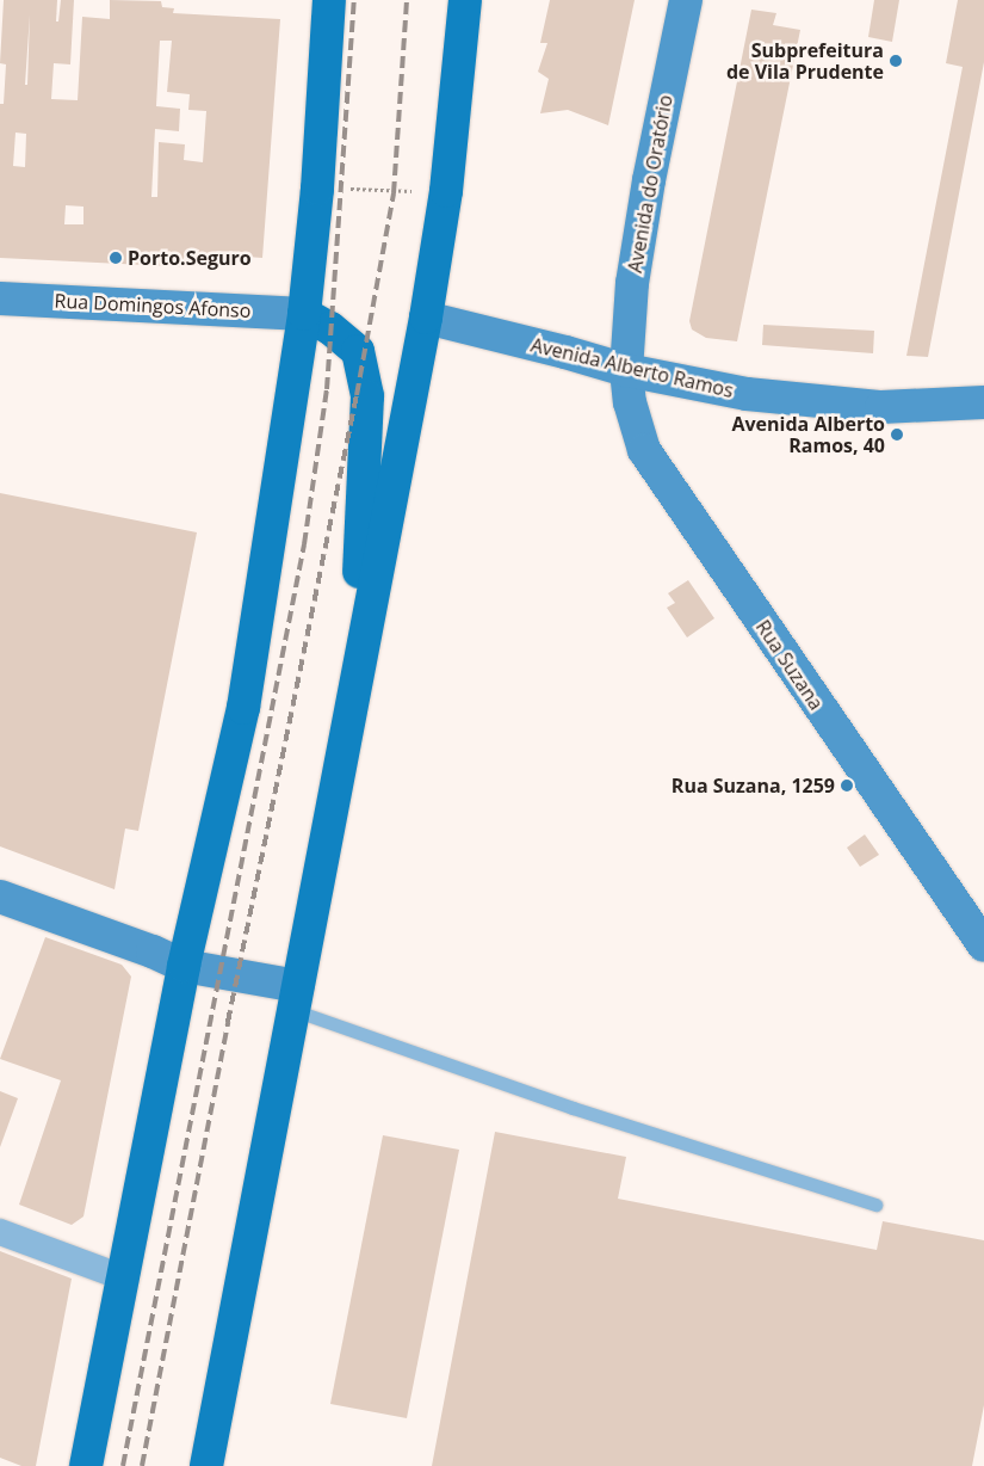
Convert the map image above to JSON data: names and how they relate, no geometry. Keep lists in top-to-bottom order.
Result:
{
  "streets": {
    "main road": [
      "Avenida do Oratório",
      "Rua Domingos Afonso",
      "Avenida Alberto Ramos",
      "Rua Suzana"
    ]
  },
  "crossings": [
    ["Avenida do Oratório", "Avenida Alberto Ramos"],
    ["Avenida do Oratório", "Rua Suzana"],
    ["Avenida Alberto Ramos", "Rua Suzana"]
  ],
  "places": [
    "Subprefeitura de Vila Prudente",
    "Porto.Seguro",
    "Avenida Alberto Ramos, 40",
    "Rua Suzana, 1259"
  ]
}
